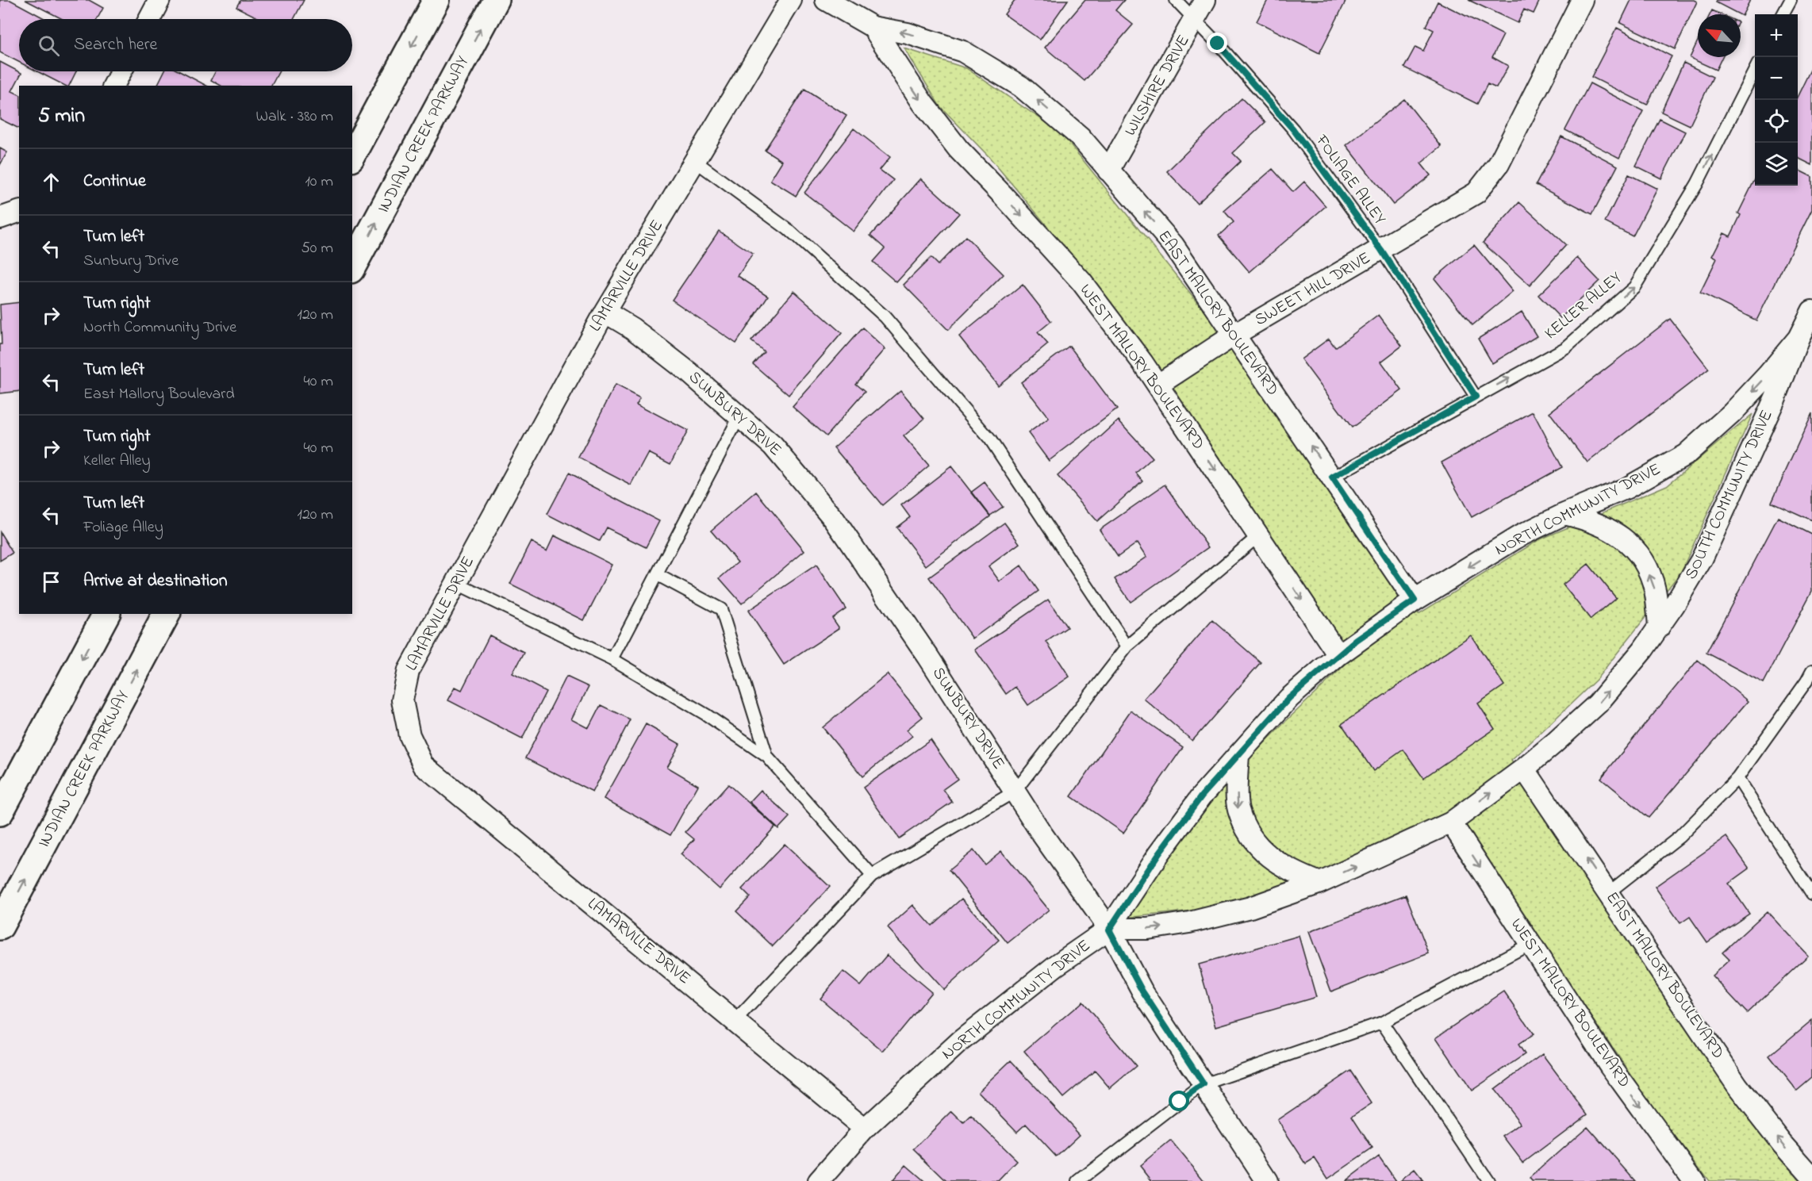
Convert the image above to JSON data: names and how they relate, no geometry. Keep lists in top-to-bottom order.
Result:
{
  "streets": {
    "street": [
      "WILSHIRE DRIVE",
      "INDIAN CREEK PARKWAY",
      "LAMARVILLE DRIVE",
      "SWEET HILL DRIVE",
      "EAST MALLORY BOULEVARD",
      "WEST MALLORY BOULEVARD",
      "SUNBURY DRIVE",
      "SOUTH COMMUNITY DRIVE",
      "NORTH COMMUNITY DRIVE"
    ],
    "lane": ["FOLIAGE ALLEY", "KELLER ALLEY"]
  },
  "crossings": [
    ["WILSHIRE DRIVE", "FOLIAGE ALLEY"],
    ["WILSHIRE DRIVE", "EAST MALLORY BOULEVARD"],
    ["FOLIAGE ALLEY", "SWEET HILL DRIVE"],
    ["FOLIAGE ALLEY", "KELLER ALLEY"],
    ["LAMARVILLE DRIVE", "SUNBURY DRIVE"],
    ["LAMARVILLE DRIVE", "NORTH COMMUNITY DRIVE"],
    ["SWEET HILL DRIVE", "EAST MALLORY BOULEVARD"],
    ["SWEET HILL DRIVE", "WEST MALLORY BOULEVARD"],
    ["KELLER ALLEY", "EAST MALLORY BOULEVARD"],
    ["EAST MALLORY BOULEVARD", "WEST MALLORY BOULEVARD"],
    ["EAST MALLORY BOULEVARD", "SOUTH COMMUNITY DRIVE"],
    ["EAST MALLORY BOULEVARD", "NORTH COMMUNITY DRIVE"],
    ["WEST MALLORY BOULEVARD", "SOUTH COMMUNITY DRIVE"],
    ["WEST MALLORY BOULEVARD", "NORTH COMMUNITY DRIVE"],
    ["SUNBURY DRIVE", "SOUTH COMMUNITY DRIVE"],
    ["SUNBURY DRIVE", "NORTH COMMUNITY DRIVE"],
    ["SOUTH COMMUNITY DRIVE", "NORTH COMMUNITY DRIVE"]
  ],
  "one_way": [
    "KELLER ALLEY",
    "EAST MALLORY BOULEVARD",
    "WEST MALLORY BOULEVARD",
    "SOUTH COMMUNITY DRIVE",
    "NORTH COMMUNITY DRIVE"
  ],
  "north": "top left",
  "page": {
    "map_buttons": ["+", "−"],
    "search": "Search here",
    "heading": ["5 min", "Walk · 380 m"],
    "list": [
      ["Continue", "10 m"],
      ["Turn left", "Sunbury Drive", "50 m"],
      ["Turn right", "North Community Drive", "120 m"],
      ["Turn left", "East Mallory Boulevard", "40 m"],
      ["Turn right", "Keller Alley", "40 m"],
      ["Turn left", "Foliage Alley", "120 m"],
      "Arrive at destination"
    ]
  }
}
